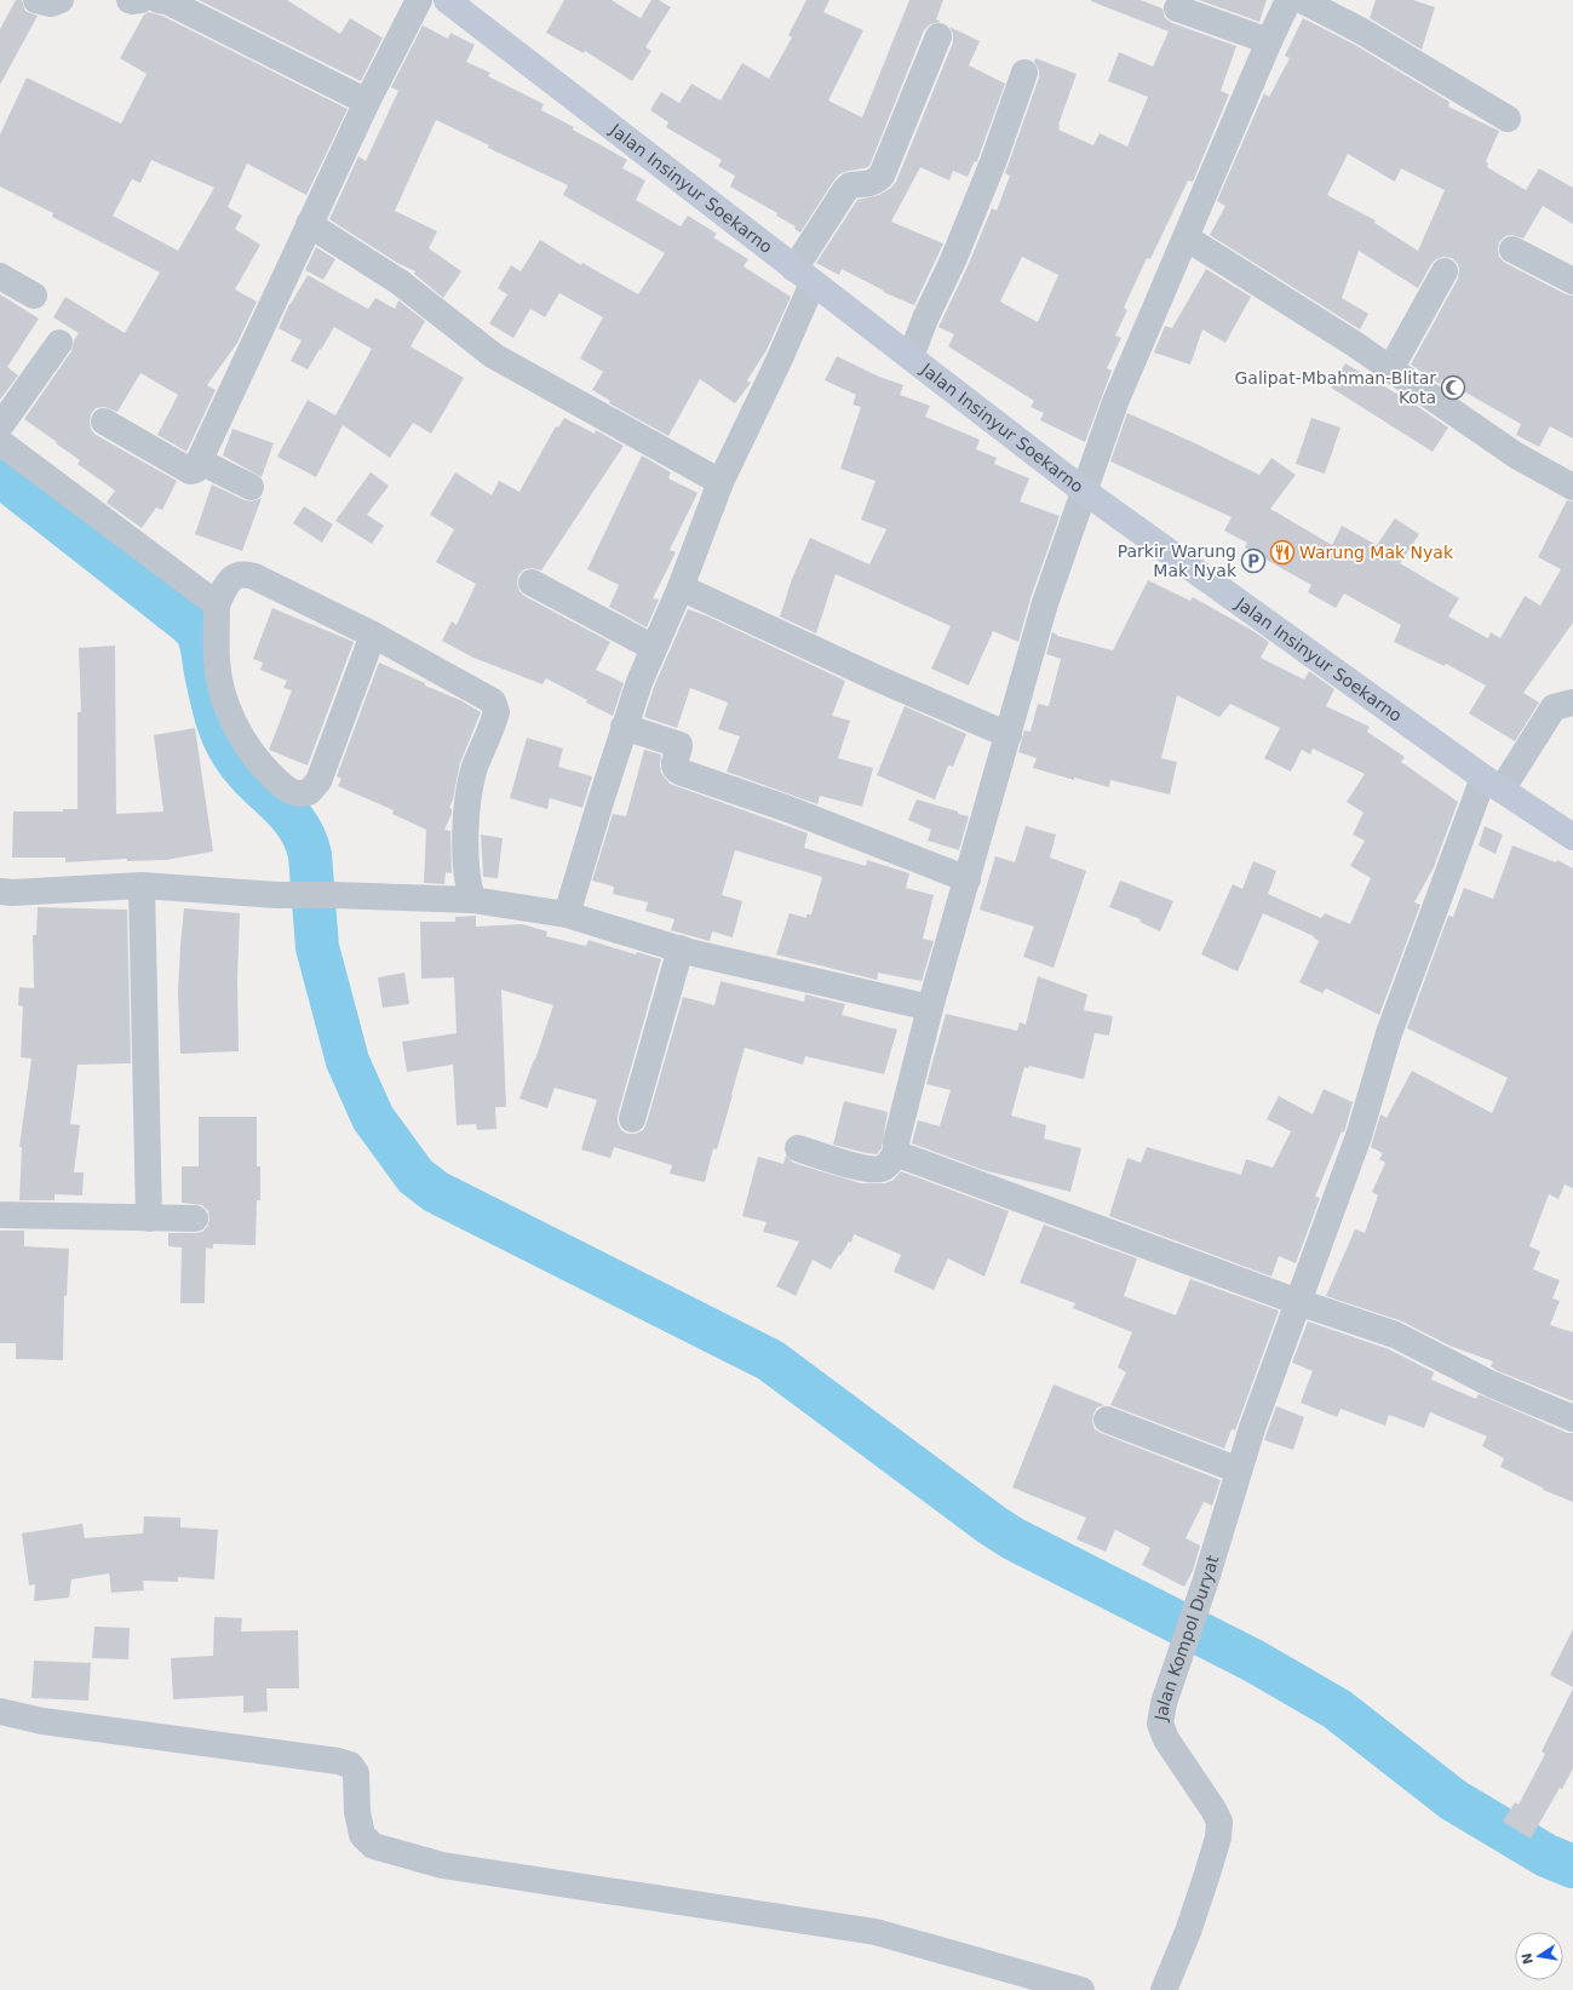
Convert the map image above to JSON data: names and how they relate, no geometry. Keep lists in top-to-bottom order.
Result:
{
  "streets": {
    "main road": ["Jalan Insinyur Soekarno"],
    "street": ["Jalan Kompol Duryat"]
  },
  "crossings": [
    ["Jalan Insinyur Soekarno", "Jalan Kompol Duryat"]
  ],
  "places": {
    "mosque": ["Galipat-Mbahman-Blitar Kota"],
    "restaurant": ["Warung Mak Nyak"],
    "parking": ["Parkir Warung Mak Nyak"]
  },
  "north": "left"
}
